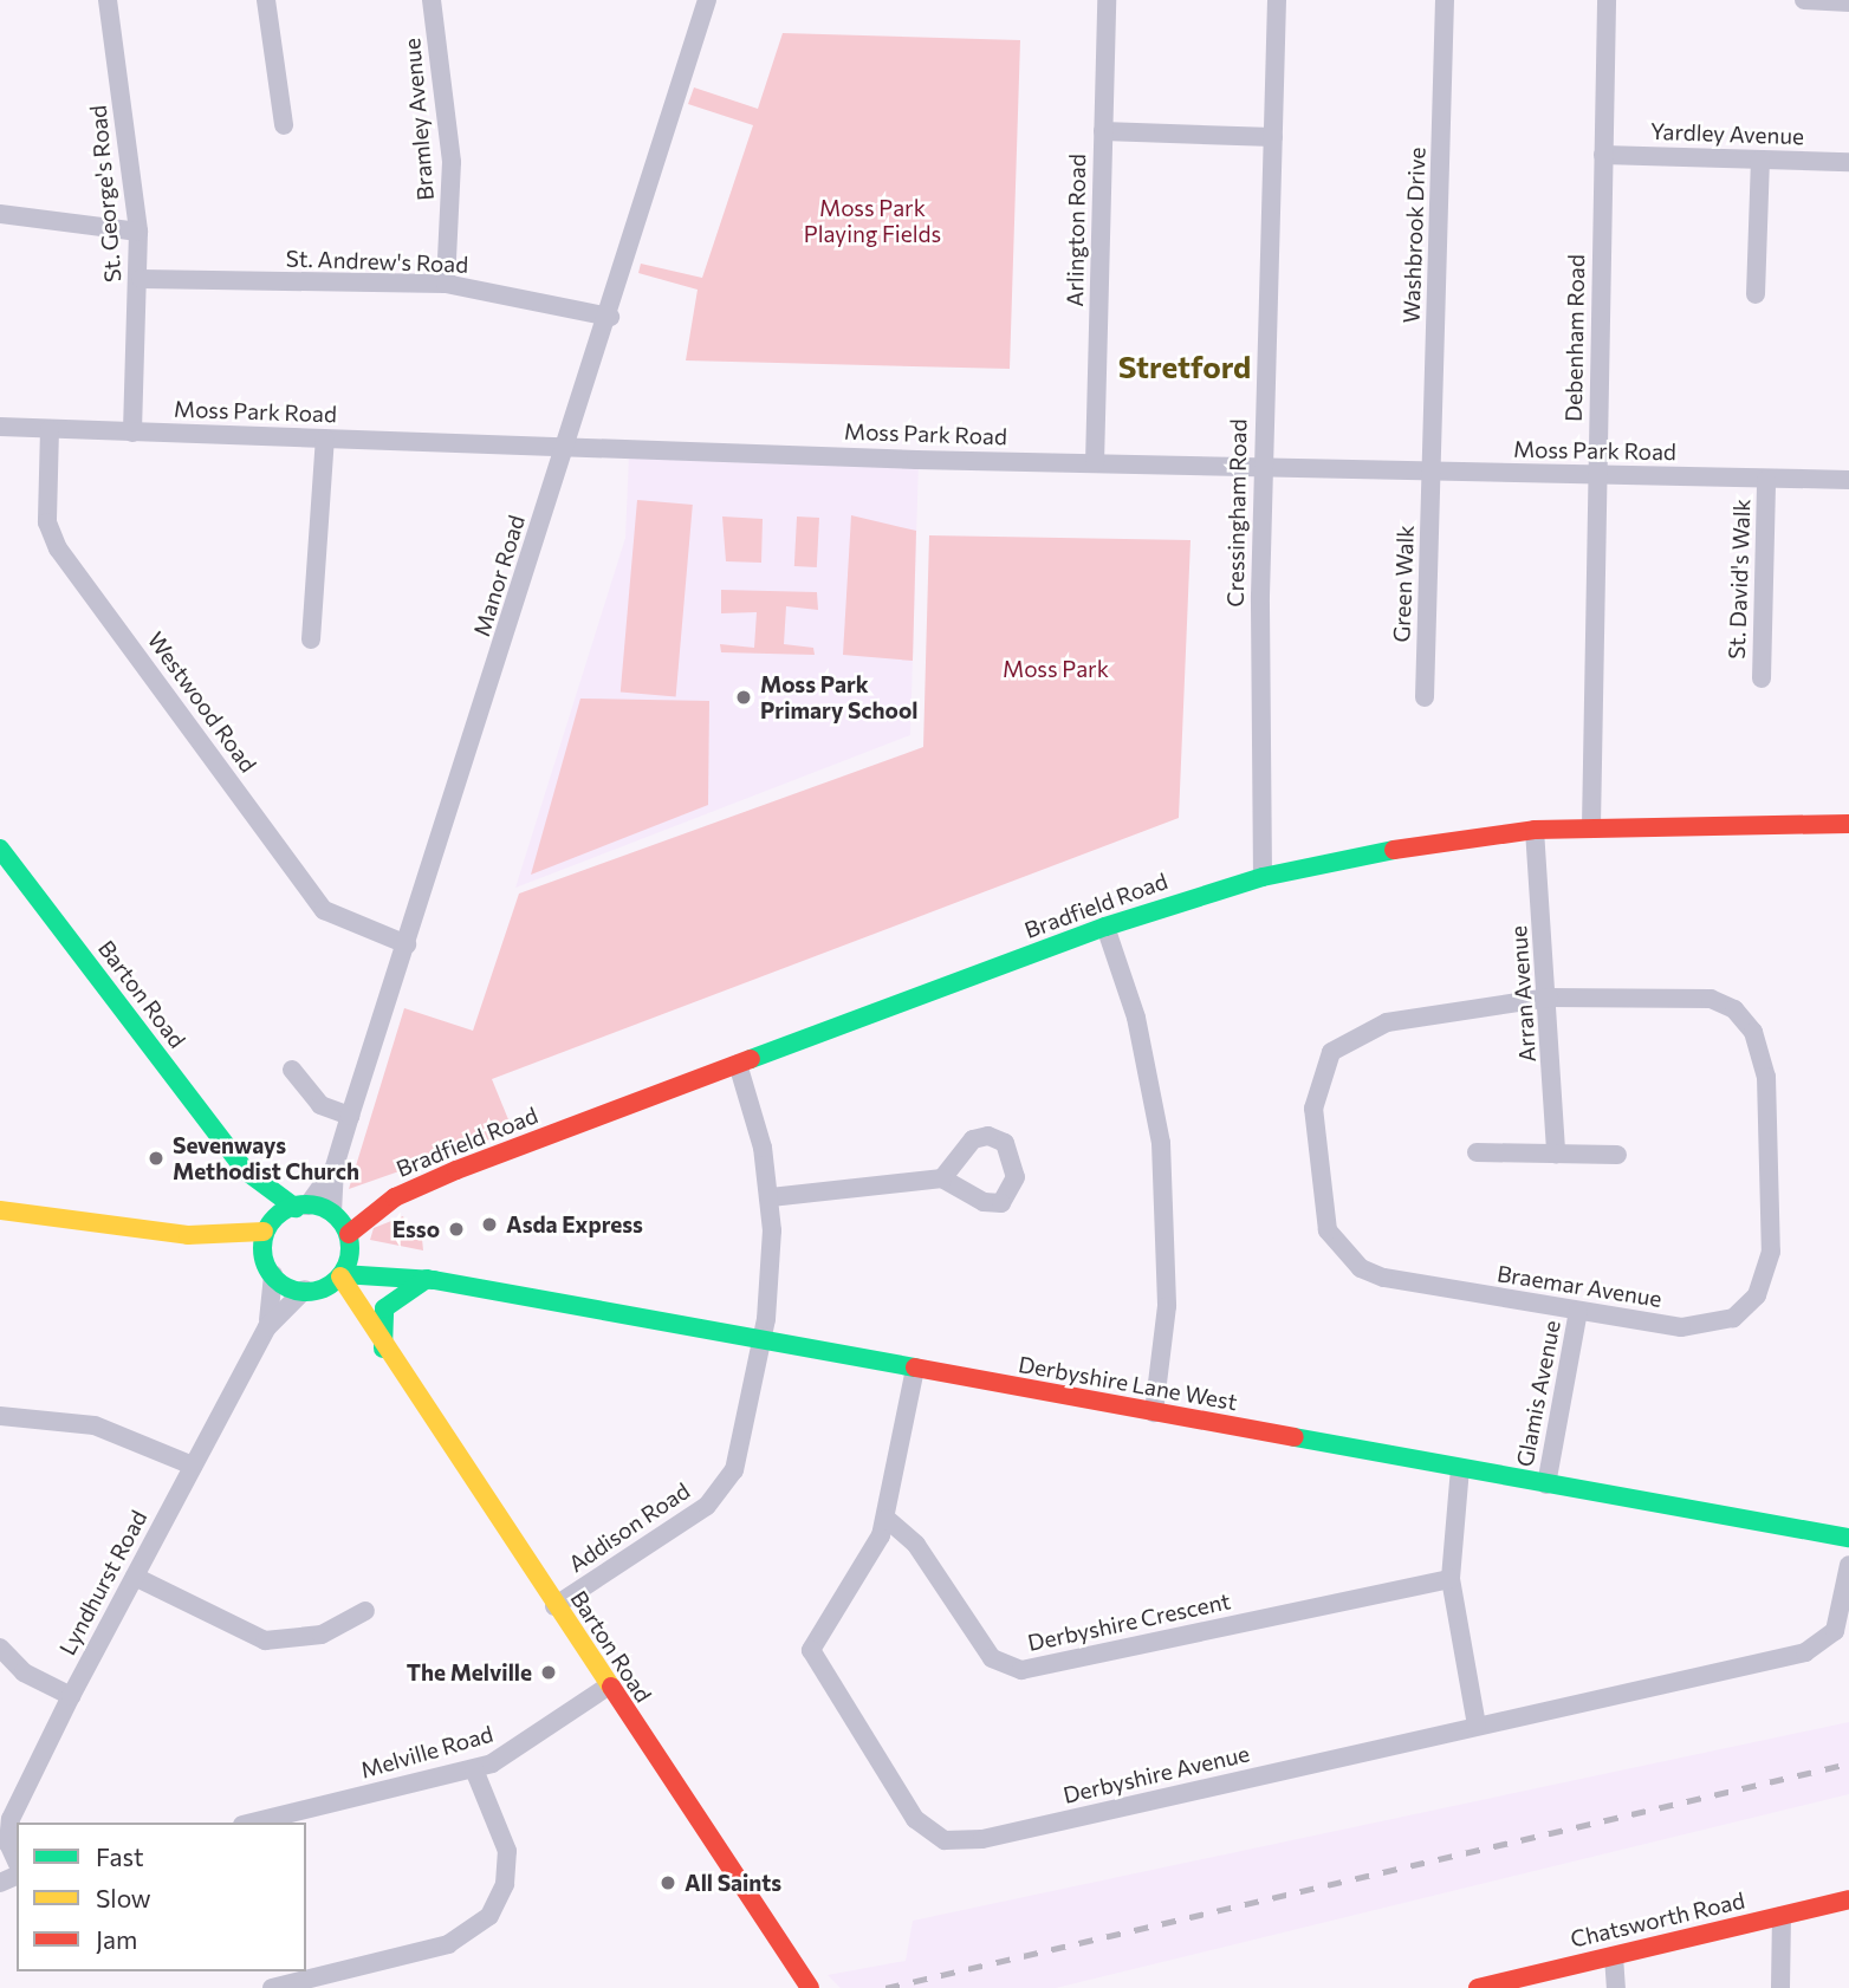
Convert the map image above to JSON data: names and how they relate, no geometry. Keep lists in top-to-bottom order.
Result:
{
  "streets": {
    "street": [
      "Bramley Avenue",
      "Yardley Avenue",
      "St. George's Road",
      "Arlington Road",
      "Washbrook Drive",
      "St. Andrew's Road",
      "Debenham Road",
      "Moss Park Road",
      "Cressingham Road",
      "Manor Road",
      "St. David's Walk",
      "Green Walk",
      "Westwood Road",
      "Bradfield Road",
      "Barton Road",
      "Arran Avenue",
      "Braemar Avenue",
      "Derbyshire Lane West",
      "Glamis Avenue",
      "Addison Road",
      "Lyndhurst Road",
      "Derbyshire Crescent",
      "Melville Road",
      "Derbyshire Avenue",
      "Chatsworth Road"
    ]
  },
  "crossings": [
    ["Bramley Avenue", "St. Andrew's Road"],
    ["Yardley Avenue", "Debenham Road"],
    ["St. George's Road", "St. Andrew's Road"],
    ["St. George's Road", "Moss Park Road"],
    ["Arlington Road", "Moss Park Road"],
    ["Washbrook Drive", "Moss Park Road"],
    ["Washbrook Drive", "Green Walk"],
    ["St. Andrew's Road", "Manor Road"],
    ["Debenham Road", "Moss Park Road"],
    ["Debenham Road", "Bradfield Road"],
    ["Moss Park Road", "Cressingham Road"],
    ["Moss Park Road", "Manor Road"],
    ["Moss Park Road", "St. David's Walk"],
    ["Moss Park Road", "Green Walk"],
    ["Moss Park Road", "Westwood Road"],
    ["Cressingham Road", "Bradfield Road"],
    ["Manor Road", "Westwood Road"],
    ["Manor Road", "Bradfield Road"],
    ["Manor Road", "Barton Road"],
    ["Manor Road", "Derbyshire Lane West"],
    ["Manor Road", "Lyndhurst Road"],
    ["Bradfield Road", "Barton Road"],
    ["Bradfield Road", "Arran Avenue"],
    ["Bradfield Road", "Derbyshire Lane West"],
    ["Bradfield Road", "Addison Road"],
    ["Bradfield Road", "Lyndhurst Road"],
    ["Barton Road", "Derbyshire Lane West"],
    ["Barton Road", "Addison Road"],
    ["Barton Road", "Lyndhurst Road"],
    ["Barton Road", "Melville Road"],
    ["Arran Avenue", "Braemar Avenue"],
    ["Braemar Avenue", "Glamis Avenue"],
    ["Derbyshire Lane West", "Glamis Avenue"],
    ["Derbyshire Lane West", "Addison Road"],
    ["Derbyshire Lane West", "Lyndhurst Road"],
    ["Derbyshire Lane West", "Derbyshire Avenue"],
    ["Derbyshire Crescent", "Derbyshire Avenue"]
  ],
  "districts": ["Stretford"],
  "parks": ["Moss Park Playing Fields", "Moss Park"],
  "places": [
    "Moss Park Primary School",
    "Sevenways Methodist Church",
    "Asda Express",
    "Esso",
    "The Melville",
    "All Saints"
  ],
  "legend": ["Fast", "Slow", "Jam"]
}
